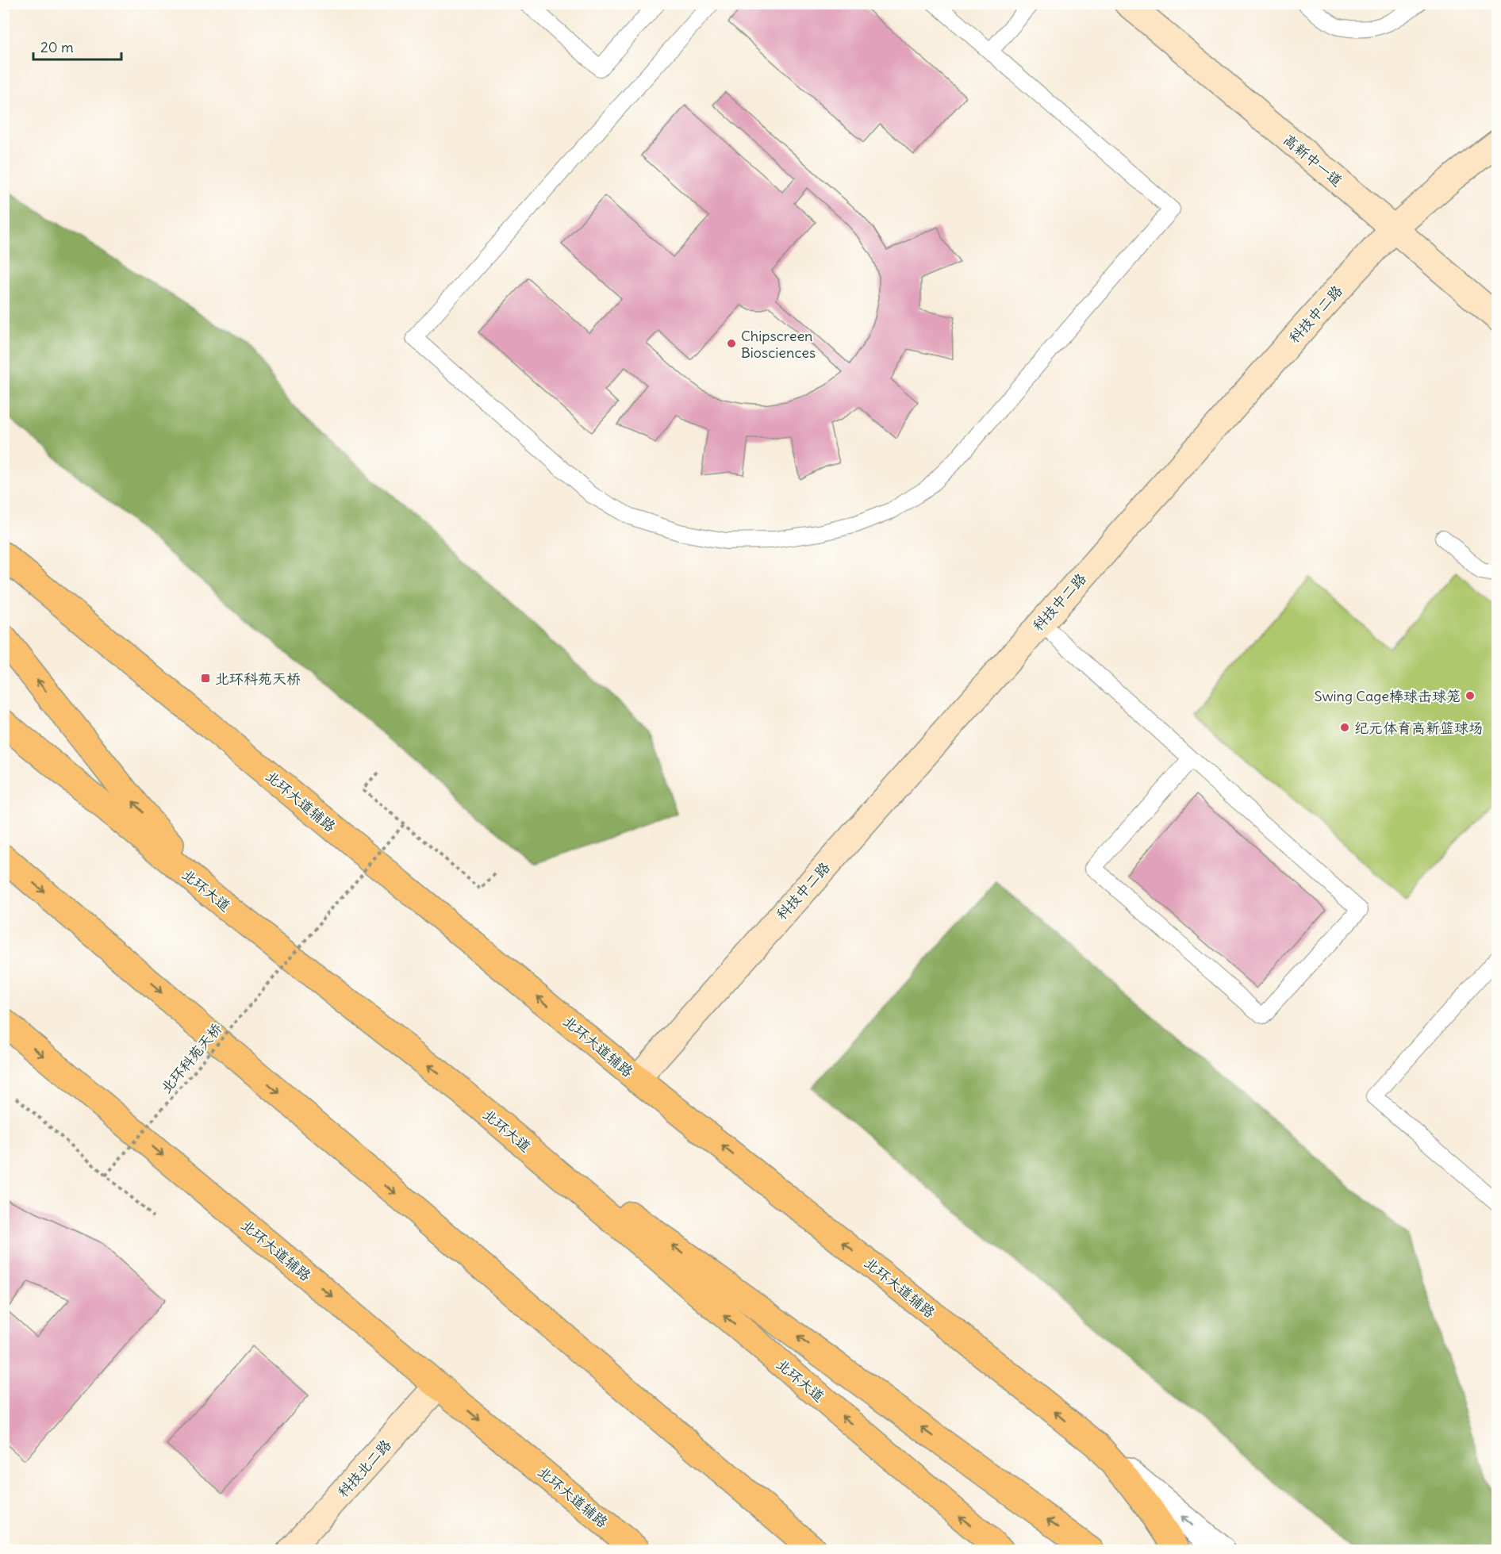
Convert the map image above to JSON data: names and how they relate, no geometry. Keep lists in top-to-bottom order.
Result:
{
  "streets": {
    "main road": [
      "高新中一道",
      "科技中二路",
      "北环大道辅路",
      "北环大道",
      "科技北二路"
    ],
    "path": ["北环科苑天桥"]
  },
  "crossings": [
    ["高新中一道", "科技中二路"],
    ["科技中二路", "北环大道辅路"],
    ["北环大道辅路", "科技北二路"]
  ],
  "places": {
    "other": ["Chipscreen Biosciences", "Swing Cage棒球击球笼", "纪元体育高新篮球场"],
    "transit": ["北环科苑天桥"]
  },
  "scale_bar": "20 m"
}
